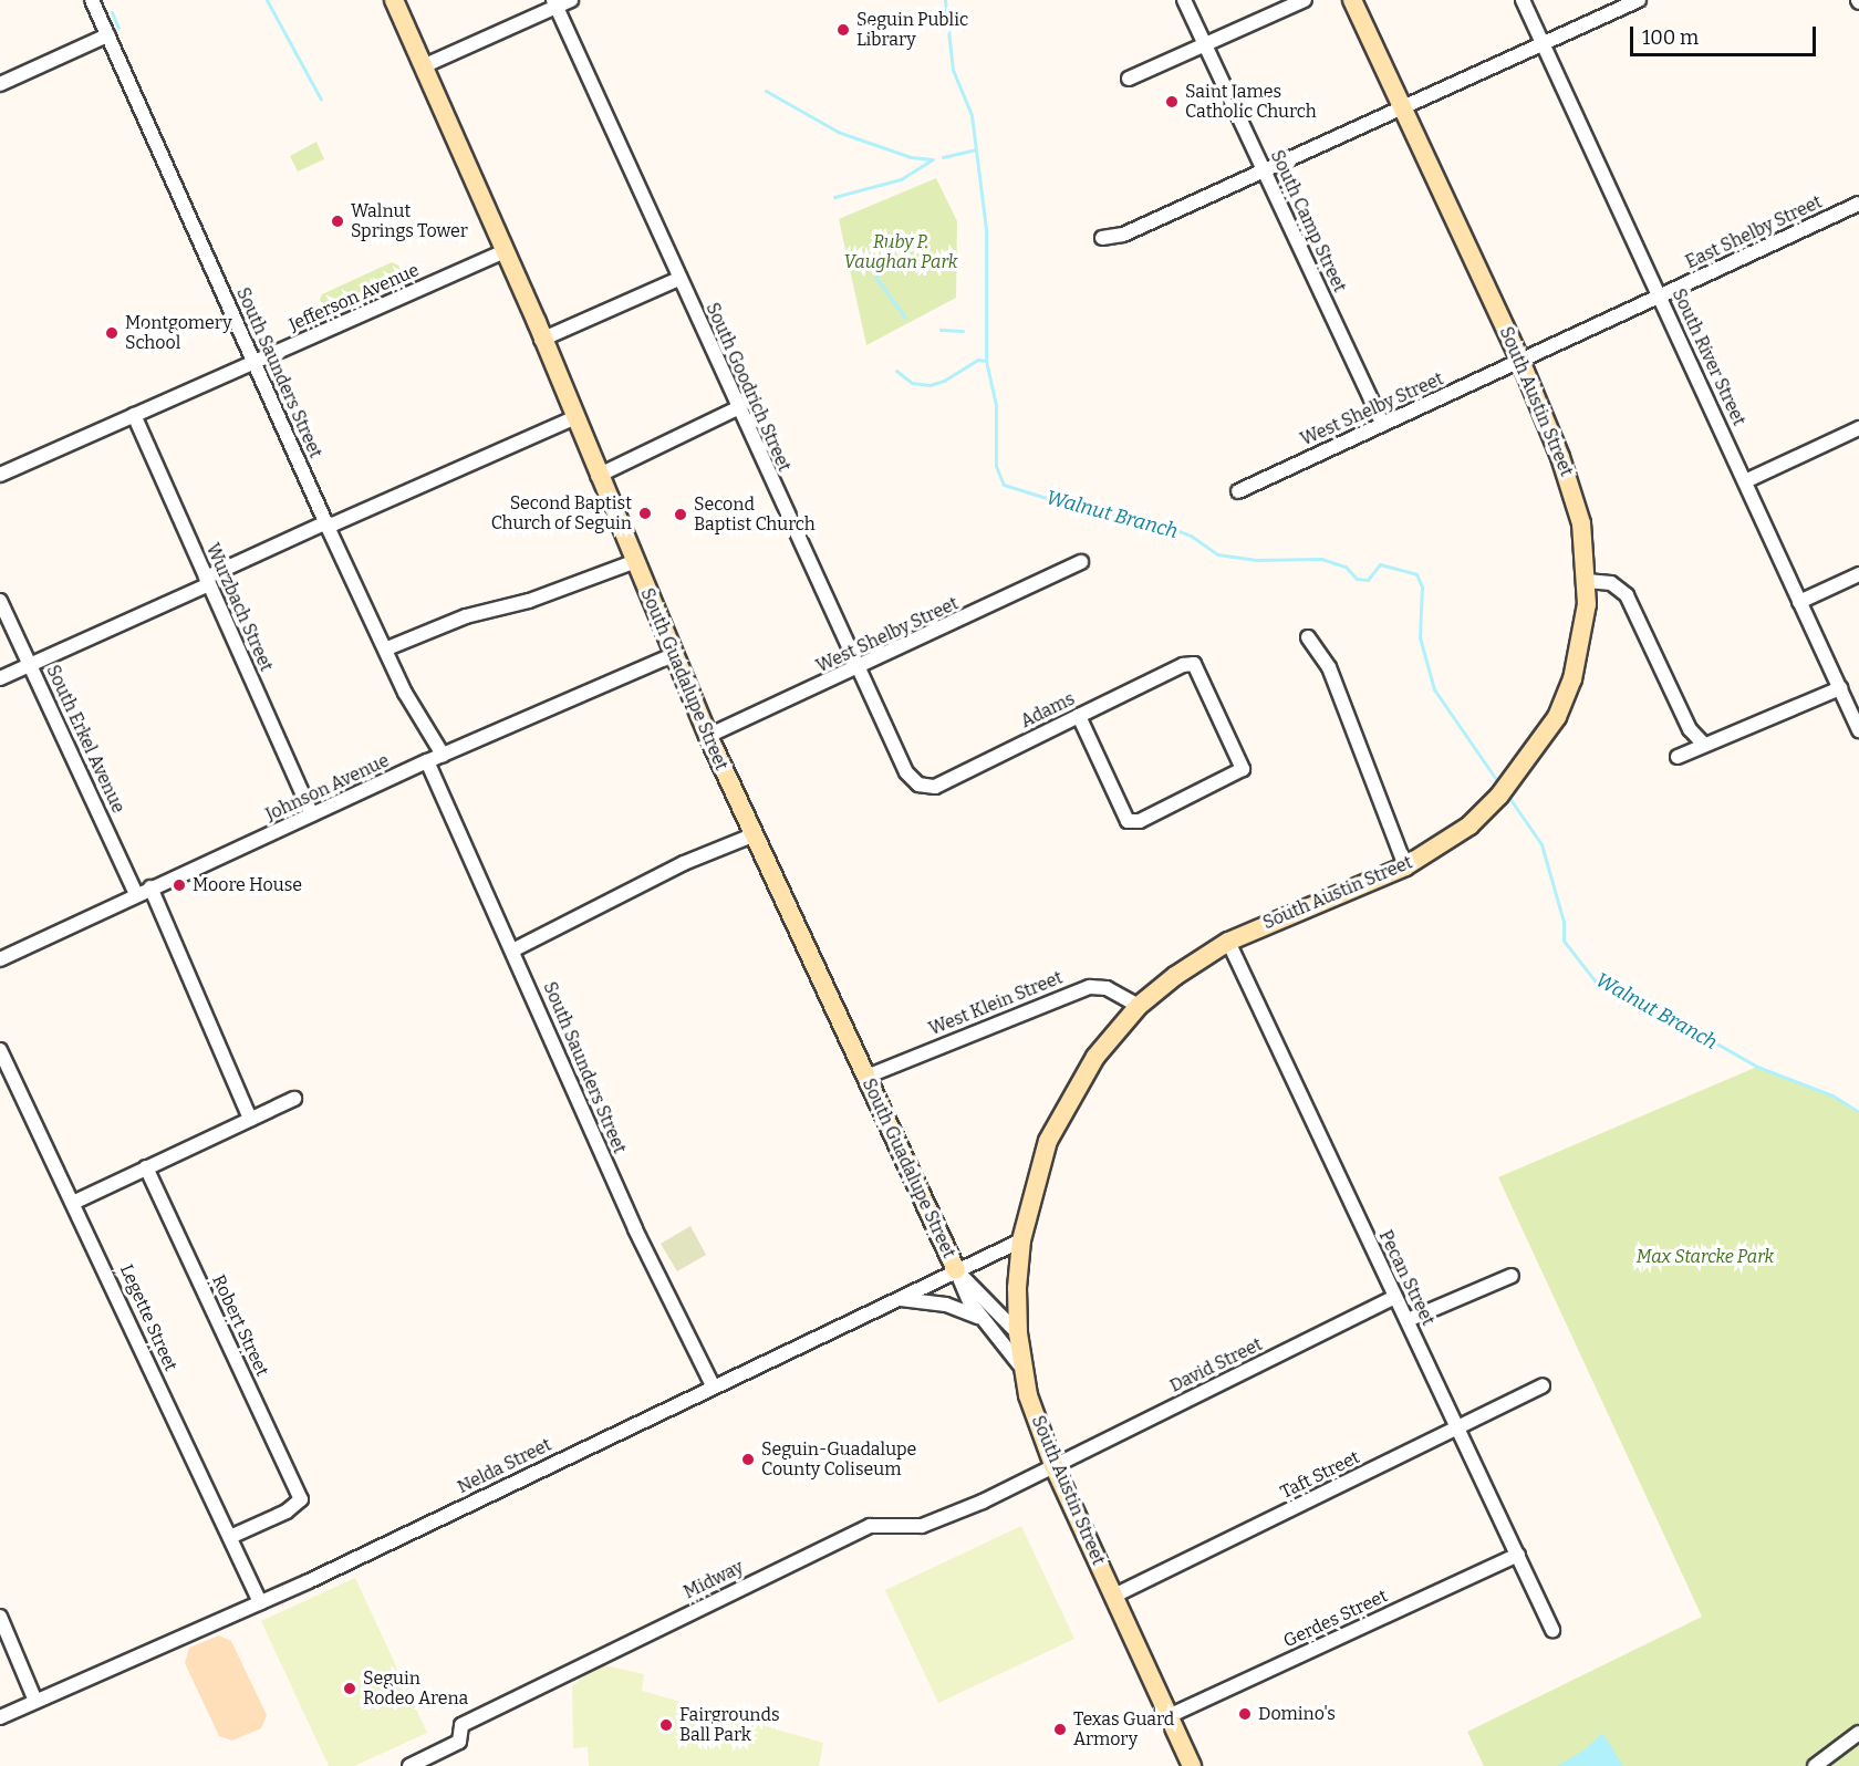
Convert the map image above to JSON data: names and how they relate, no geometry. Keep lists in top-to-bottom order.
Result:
{
  "streets": {
    "main road": ["South Austin Street", "South Guadalupe Street"],
    "street": [
      "South Camp Street",
      "East Shelby Street",
      "Jefferson Avenue",
      "South River Street",
      "South Saunders Street",
      "South Goodrich Street",
      "West Shelby Street",
      "Wurzbach Street",
      "Adams",
      "South Erkel Avenue",
      "Johnson Avenue",
      "West Klein Street",
      "Pecan Street",
      "Legette Street",
      "Robert Street",
      "David Street",
      "Nelda Street",
      "Taft Street",
      "Midway",
      "Gerdes Street"
    ]
  },
  "crossings": [
    ["South Camp Street", "West Shelby Street"],
    ["East Shelby Street", "South River Street"],
    ["East Shelby Street", "South Austin Street"],
    ["East Shelby Street", "West Shelby Street"],
    ["Jefferson Avenue", "South Saunders Street"],
    ["Jefferson Avenue", "Wurzbach Street"],
    ["Jefferson Avenue", "South Guadalupe Street"],
    ["South Saunders Street", "Johnson Avenue"],
    ["South Saunders Street", "Nelda Street"],
    ["South Goodrich Street", "West Shelby Street"],
    ["South Goodrich Street", "Adams"],
    ["South Austin Street", "West Shelby Street"],
    ["South Austin Street", "South Guadalupe Street"],
    ["South Austin Street", "West Klein Street"],
    ["South Austin Street", "Pecan Street"],
    ["South Austin Street", "David Street"],
    ["South Austin Street", "Nelda Street"],
    ["South Austin Street", "Taft Street"],
    ["South Austin Street", "Midway"],
    ["South Austin Street", "Gerdes Street"],
    ["West Shelby Street", "South Guadalupe Street"],
    ["Wurzbach Street", "Johnson Avenue"],
    ["South Guadalupe Street", "Johnson Avenue"],
    ["South Guadalupe Street", "West Klein Street"],
    ["South Guadalupe Street", "Nelda Street"],
    ["South Erkel Avenue", "Johnson Avenue"],
    ["Pecan Street", "David Street"],
    ["Pecan Street", "Taft Street"],
    ["Pecan Street", "Gerdes Street"],
    ["Legette Street", "Robert Street"],
    ["Legette Street", "Nelda Street"],
    ["David Street", "Midway"]
  ],
  "water": ["Walnut Branch"],
  "parks": ["Ruby P. Vaughan Park", "Max Starcke Park"],
  "places": [
    "Seguin Public Library",
    "Saint James Catholic Church",
    "Walnut Springs Tower",
    "Montgomery School",
    "Second Baptist Church of Seguin",
    "Second Baptist Church",
    "Moore House",
    "Seguin-Guadalupe County Coliseum",
    "Seguin Rodeo Arena",
    "Domino's",
    "Fairgrounds Ball Park",
    "Texas Guard Armory"
  ],
  "scale_bar": "100 m"
}
